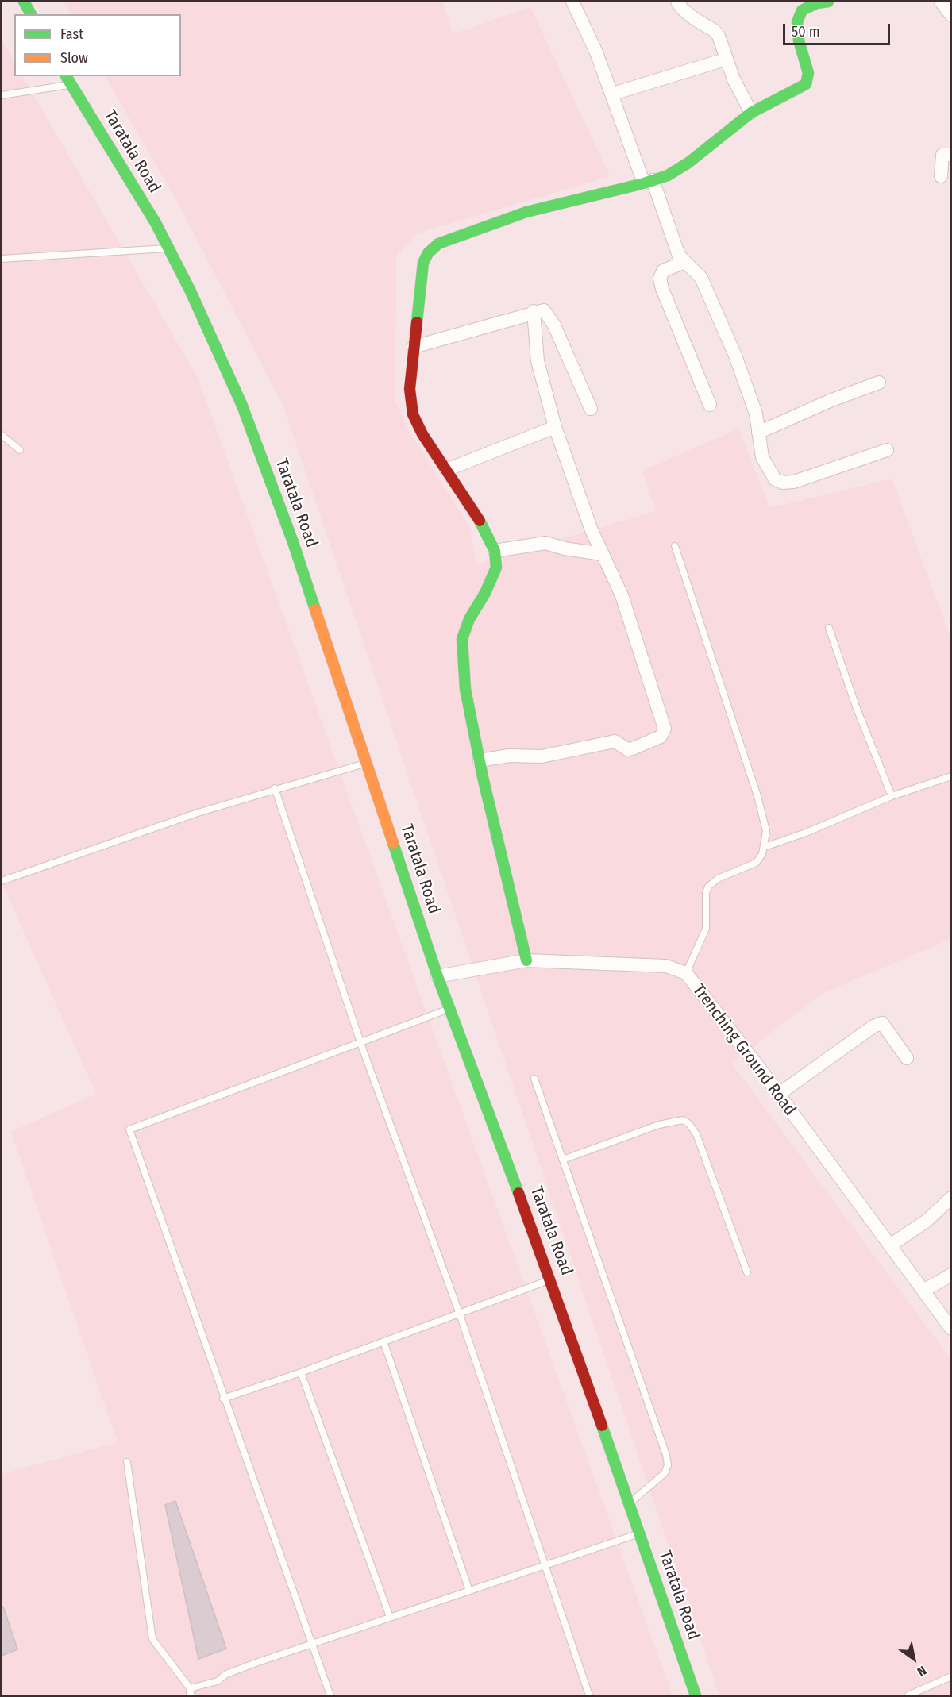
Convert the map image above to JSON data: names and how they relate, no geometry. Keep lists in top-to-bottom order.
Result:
{
  "streets": {
    "street": ["Taratala Road", "Trenching Ground Road"]
  },
  "crossings": [
    ["Taratala Road", "Trenching Ground Road"]
  ],
  "legend": ["Fast", "Slow"],
  "scale_bar": "50 m",
  "north": "bottom right"
}
